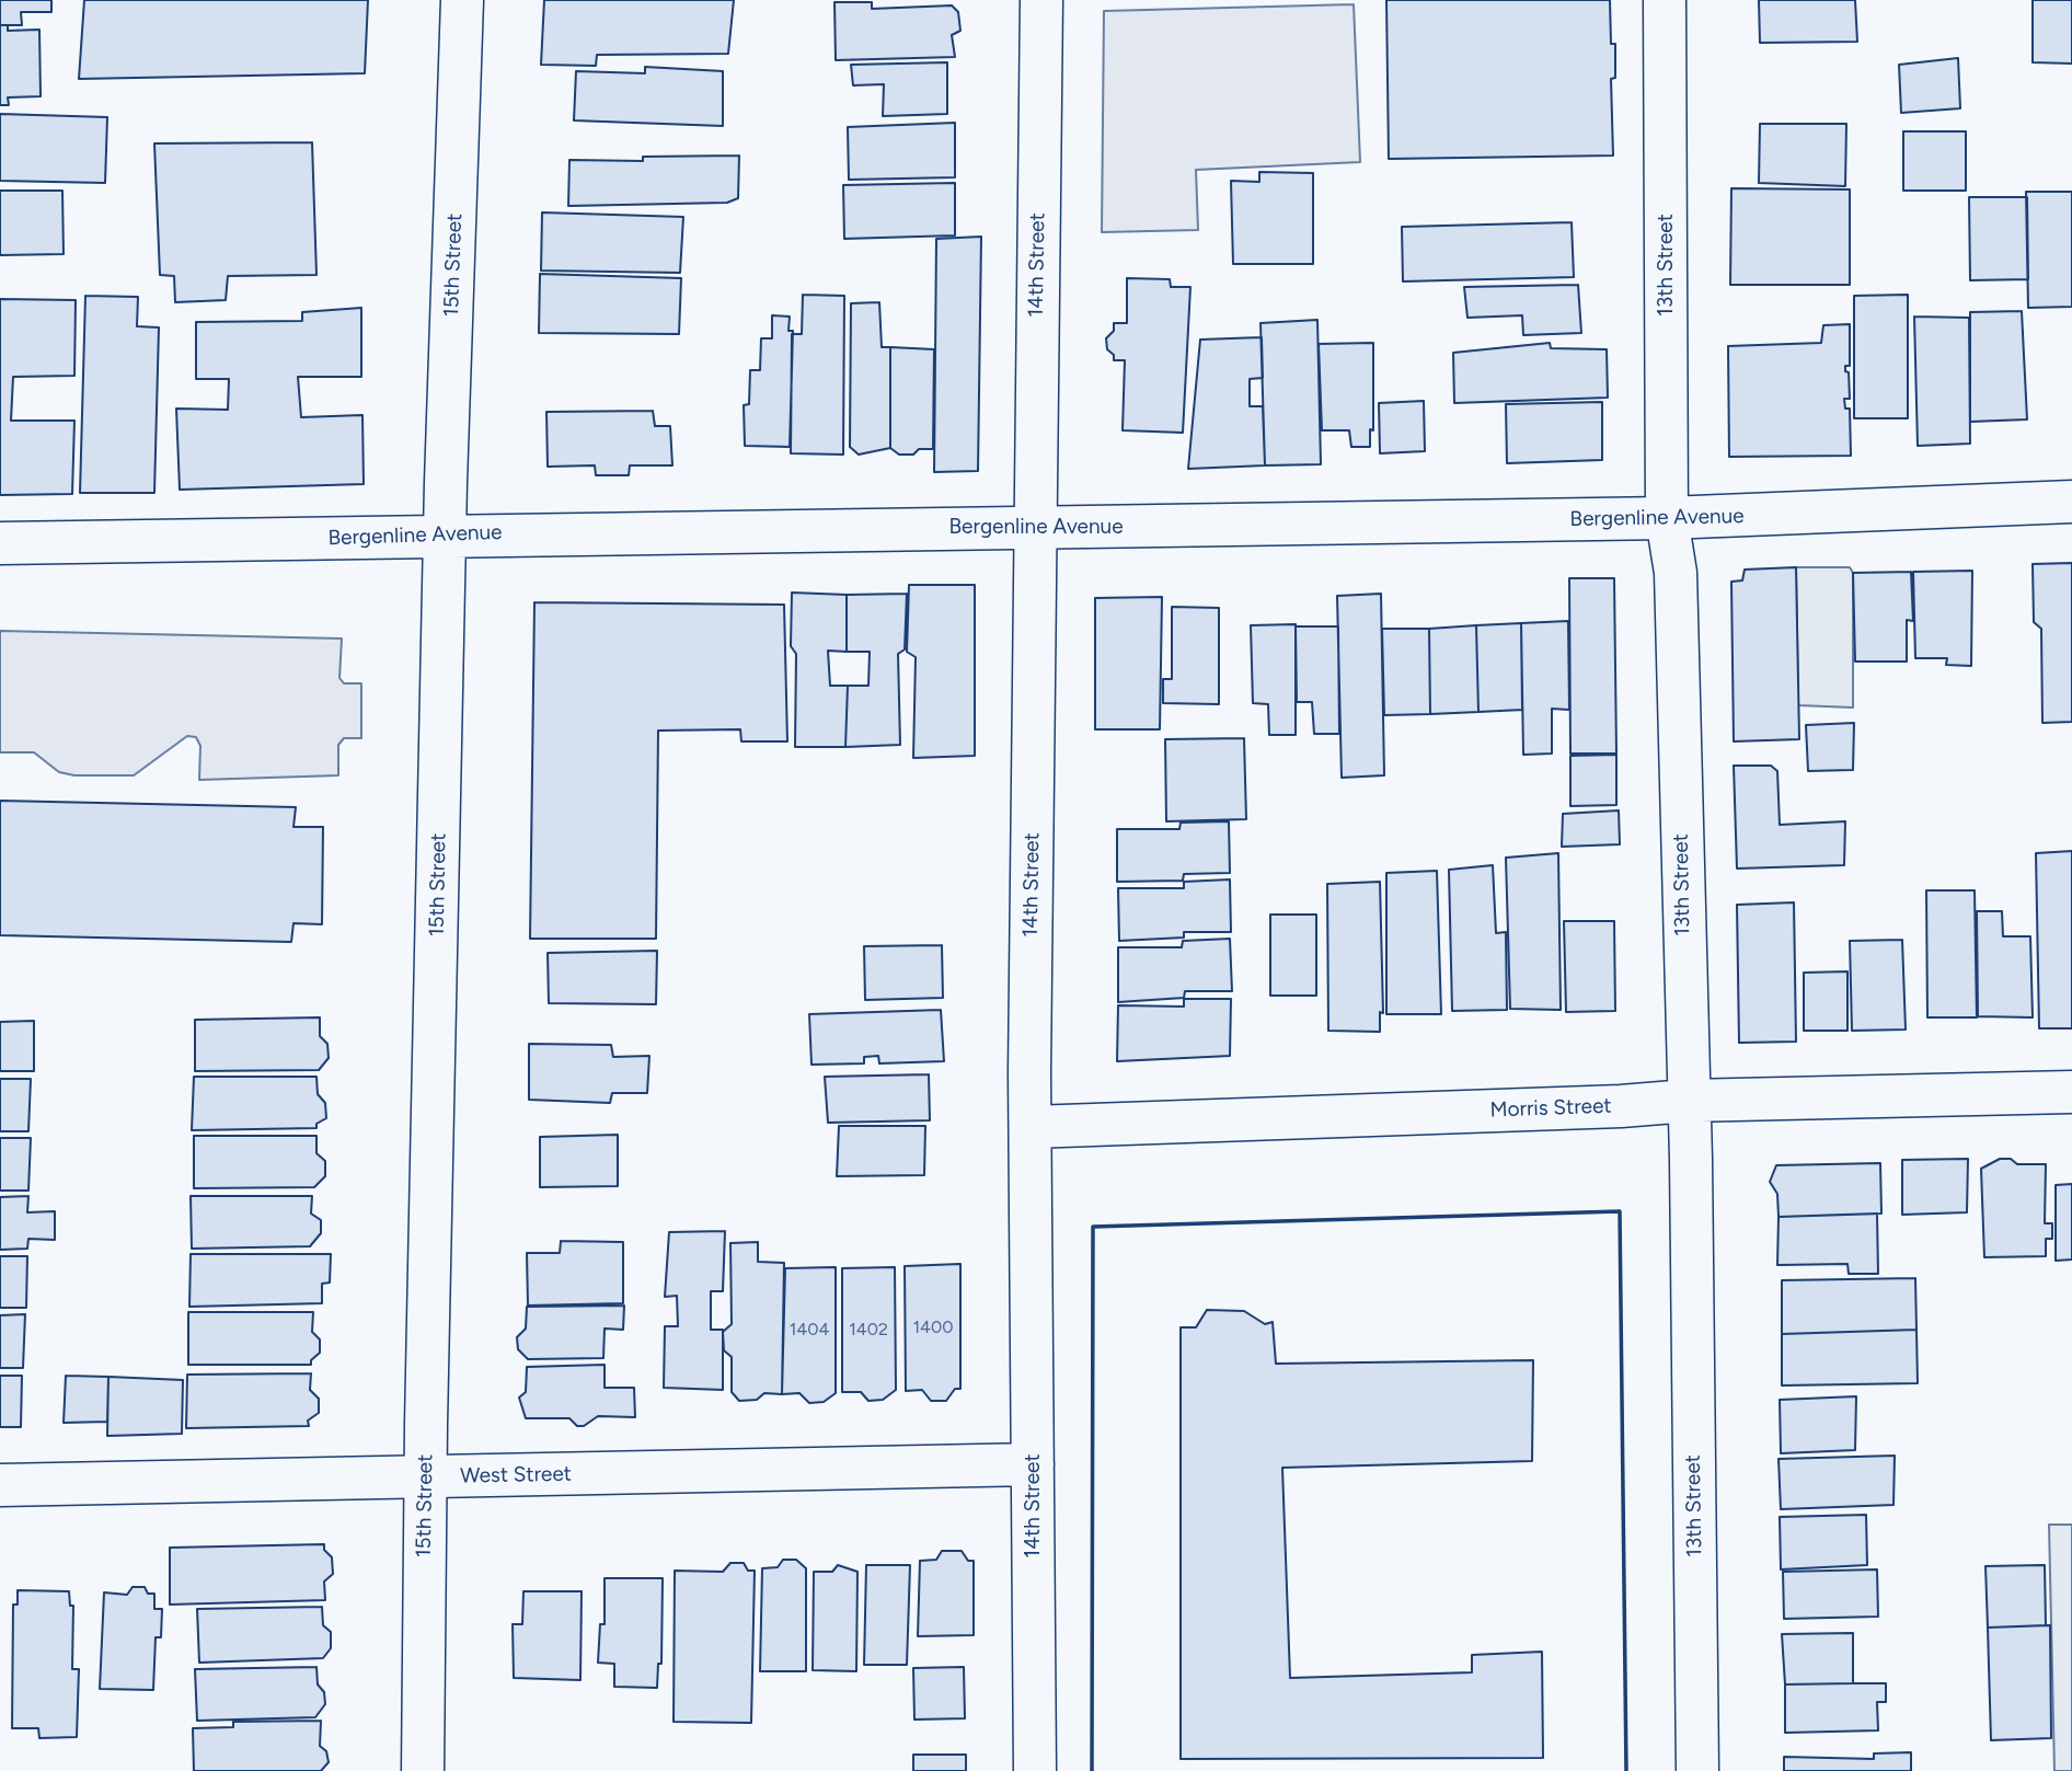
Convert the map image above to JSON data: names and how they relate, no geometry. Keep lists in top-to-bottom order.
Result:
{
  "streets": {
    "street": [
      "15th Street",
      "14th Street",
      "13th Street",
      "Bergenline Avenue",
      "Morris Street",
      "West Street"
    ]
  },
  "crossings": [
    ["15th Street", "Bergenline Avenue"],
    ["15th Street", "West Street"],
    ["14th Street", "Bergenline Avenue"],
    ["14th Street", "Morris Street"],
    ["14th Street", "West Street"],
    ["13th Street", "Bergenline Avenue"],
    ["13th Street", "Morris Street"]
  ],
  "house_numbers": ["1400", "1404", "1402"]
}
